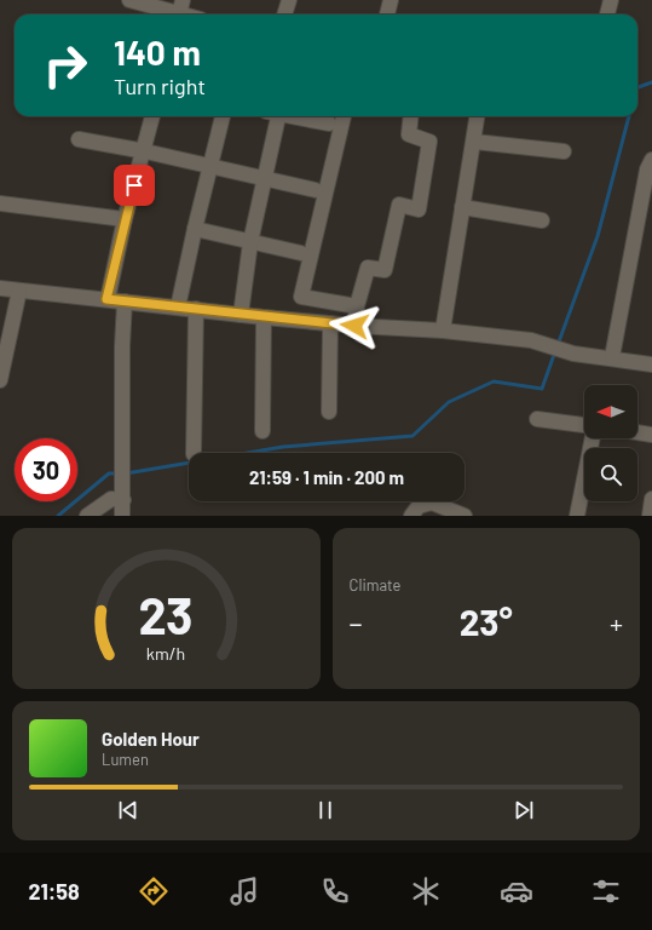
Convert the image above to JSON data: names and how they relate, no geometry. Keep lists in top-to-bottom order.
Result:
{
  "north": "left",
  "page": {
    "turn": ["140 m", "Turn right"],
    "limit": "30",
    "trip": "21:59 · 1 min · 200 m",
    "tile": "Climate",
    "heat": ["−", "23°", "+"],
    "song": ["Golden Hour", "Lumen"],
    "tabs": "21:58",
    "gauge": ["23", "km/h"]
  }
}
